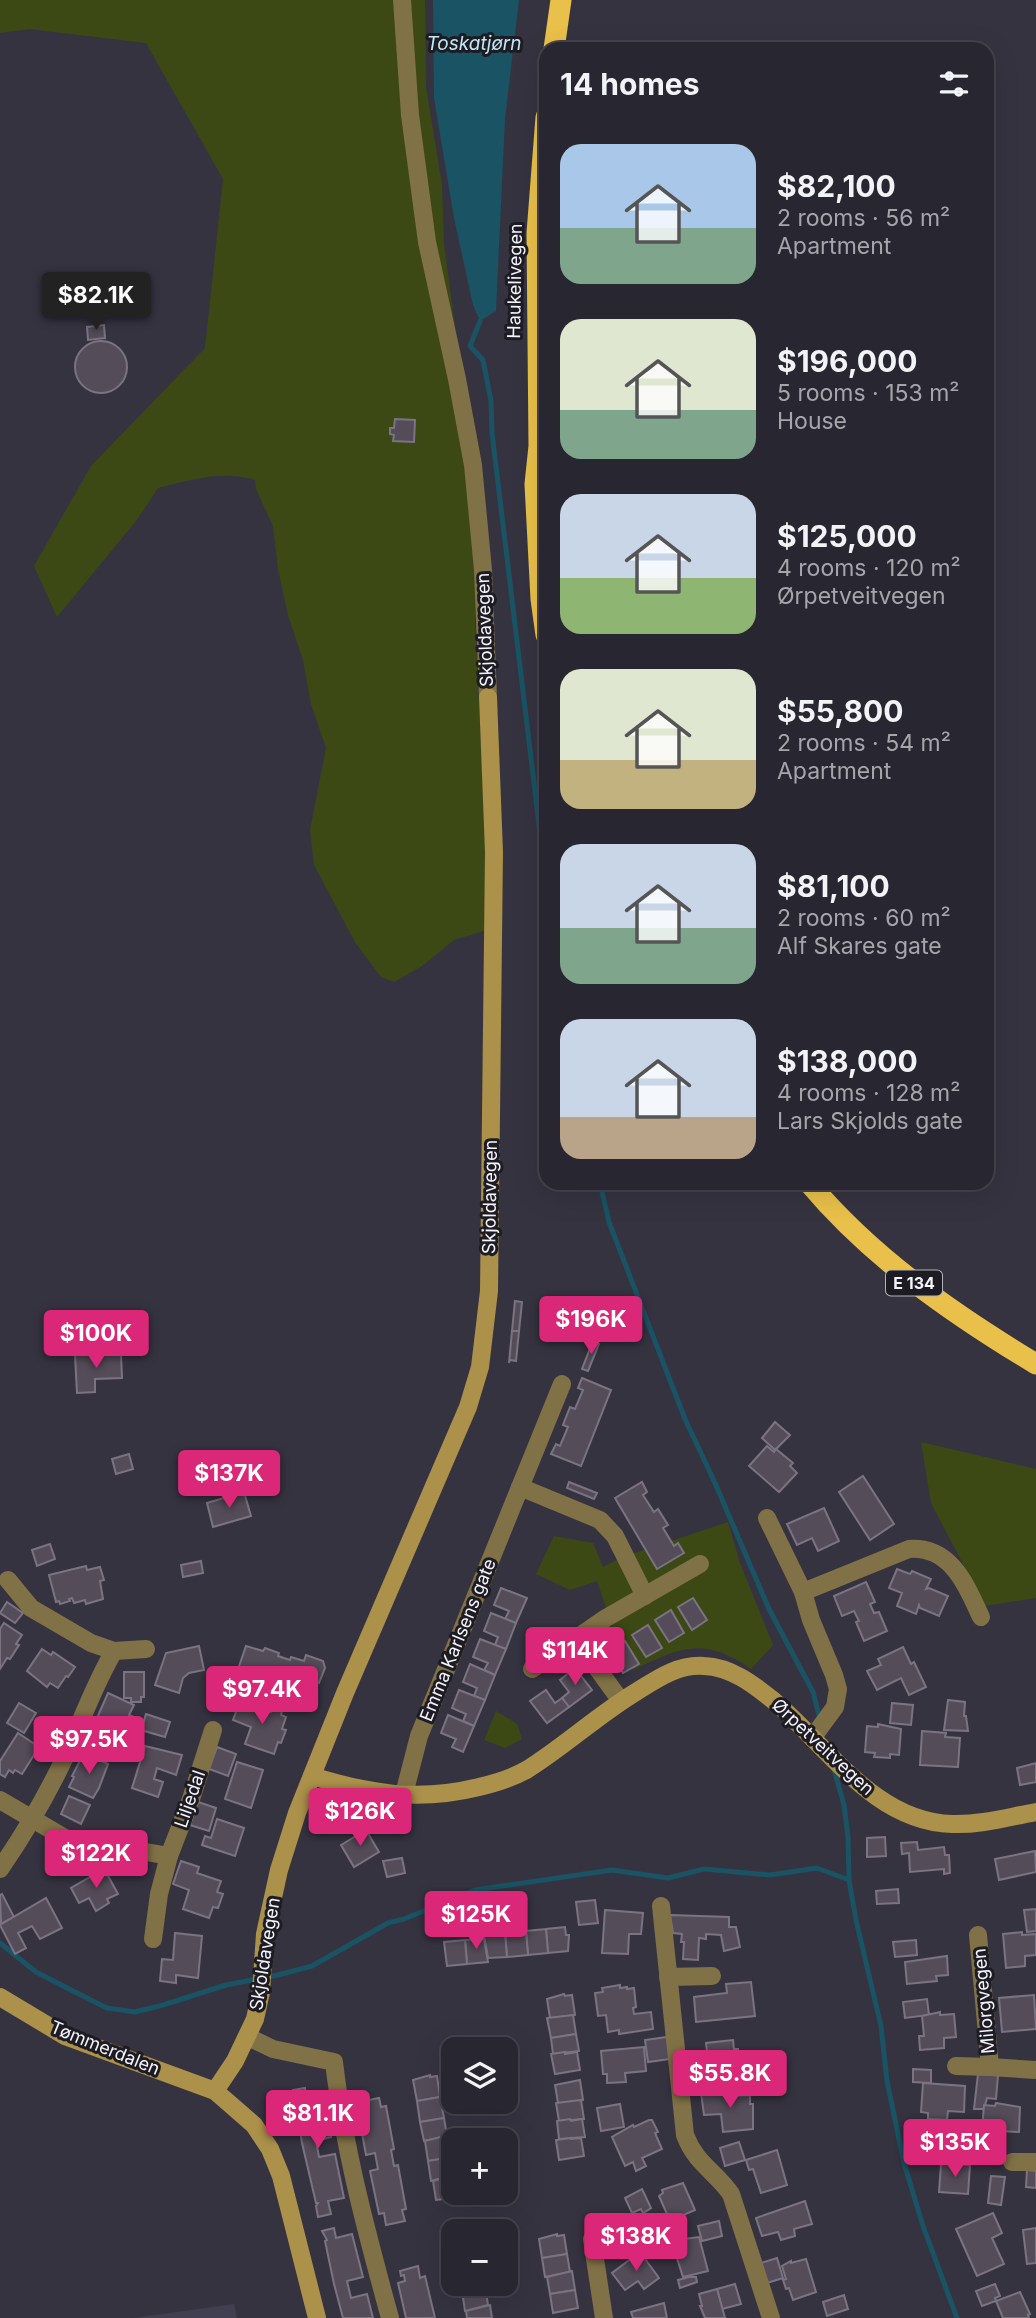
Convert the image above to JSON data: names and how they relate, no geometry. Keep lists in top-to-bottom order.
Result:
{
  "streets": {
    "highway": ["Haukelivegen", "E 134"],
    "street": [
      "Skjoldavegen",
      "Emma Karlsens gate",
      "Ørpetveitvegen",
      "Liljedal",
      "Milorgvegen",
      "Tømmerdalen"
    ]
  },
  "crossings": [
    ["Skjoldavegen", "Ørpetveitvegen"],
    ["Skjoldavegen", "Tømmerdalen"],
    ["Emma Karlsens gate", "Ørpetveitvegen"]
  ],
  "water": ["Toskatjørn"],
  "page": {
    "heading": "14 homes",
    "list": [
      {
        "name": "$82,100",
        "note": "2 rooms · 56 m² · Apartment"
      },
      {
        "name": "$196,000",
        "note": "5 rooms · 153 m² · House"
      },
      {
        "name": "$125,000",
        "note": "4 rooms · 120 m² · Ørpetveitvegen"
      },
      {
        "name": "$55,800",
        "note": "2 rooms · 54 m² · Apartment"
      },
      {
        "name": "$81,100",
        "note": "2 rooms · 60 m² · Alf Skares gate"
      },
      {
        "name": "$138,000",
        "note": "4 rooms · 128 m² · Lars Skjolds gate"
      }
    ],
    "price": [
      "$82.1K",
      "$196K",
      "$100K",
      "$137K",
      "$114K",
      "$97.4K",
      "$97.5K",
      "$126K",
      "$122K",
      "$125K",
      "$55.8K",
      "$81.1K",
      "$135K",
      "$138K"
    ],
    "map_buttons": ["+", "−"]
  }
}
